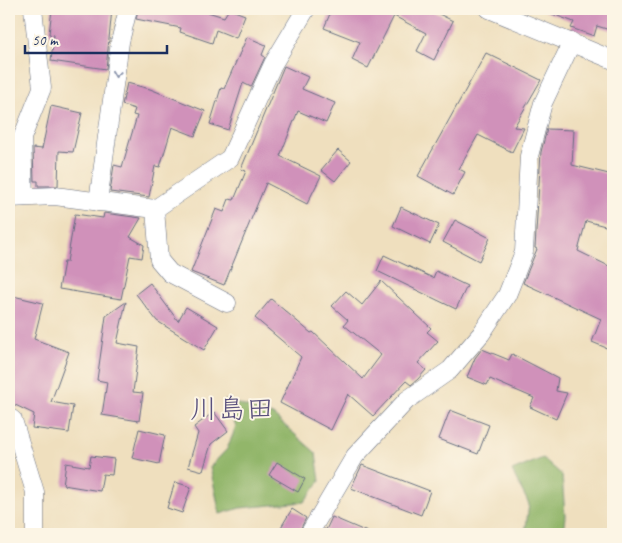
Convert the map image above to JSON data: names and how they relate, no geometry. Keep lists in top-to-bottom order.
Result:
{
  "districts": ["川島田"],
  "scale_bar": "50 m"
}
